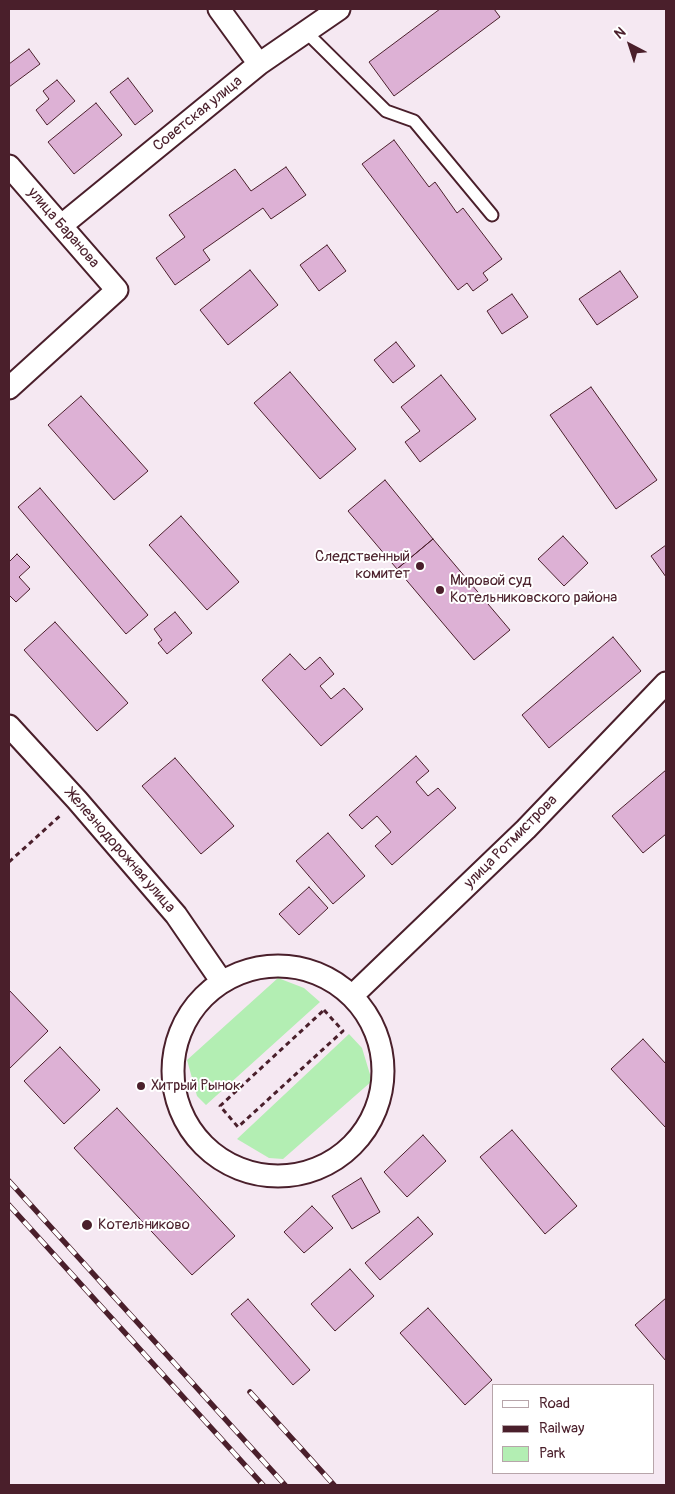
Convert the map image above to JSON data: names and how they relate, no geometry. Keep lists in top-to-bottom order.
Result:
{
  "streets": {
    "street": [
      "Советская улица",
      "улица Баранова",
      "улица Ротмистрова",
      "Железнодорожная улица"
    ]
  },
  "crossings": [
    ["Советская улица", "улица Баранова"]
  ],
  "places": [
    "Следственный комитет",
    "Мировой суд Котельниковского района",
    "Хитрый Рынок",
    "Котельниково"
  ],
  "legend": ["Road", "Railway", "Park"],
  "north": "top left"
}
